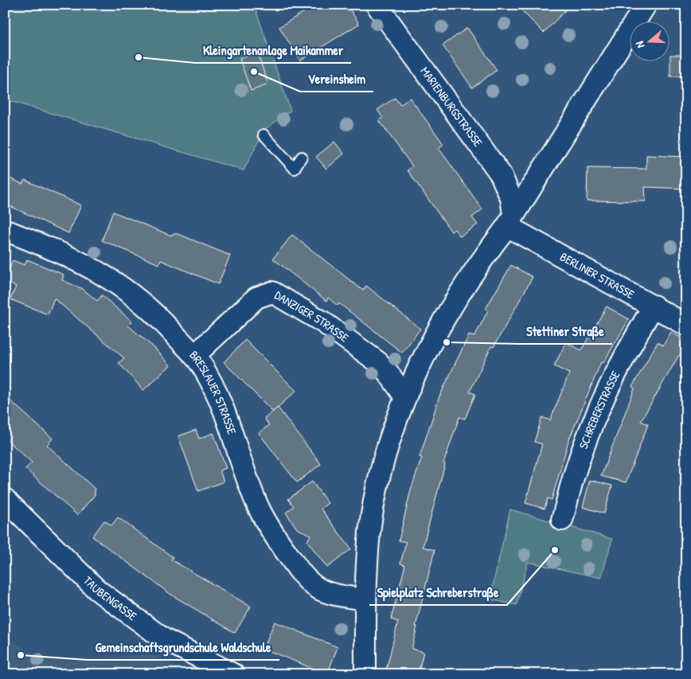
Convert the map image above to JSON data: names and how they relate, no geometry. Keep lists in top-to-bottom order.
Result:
{
  "streets": {
    "street": [
      "MARIENBURGSTRASSE",
      "BERLINER STRASSE",
      "DANZIGER STRASSE",
      "BRESLAUER STRASSE",
      "SCHREBERSTRASSE",
      "TAUBENGASSE"
    ]
  },
  "crossings": [
    ["MARIENBURGSTRASSE", "BERLINER STRASSE"],
    ["BERLINER STRASSE", "SCHREBERSTRASSE"],
    ["DANZIGER STRASSE", "BRESLAUER STRASSE"]
  ],
  "places": [
    "Kleingartenanlage Maikammer",
    "Vereinsheim",
    "Stettiner Straße",
    "Spielplatz Schreberstraße",
    "Gemeinschaftsgrundschule Waldschule"
  ],
  "north": "left"
}
